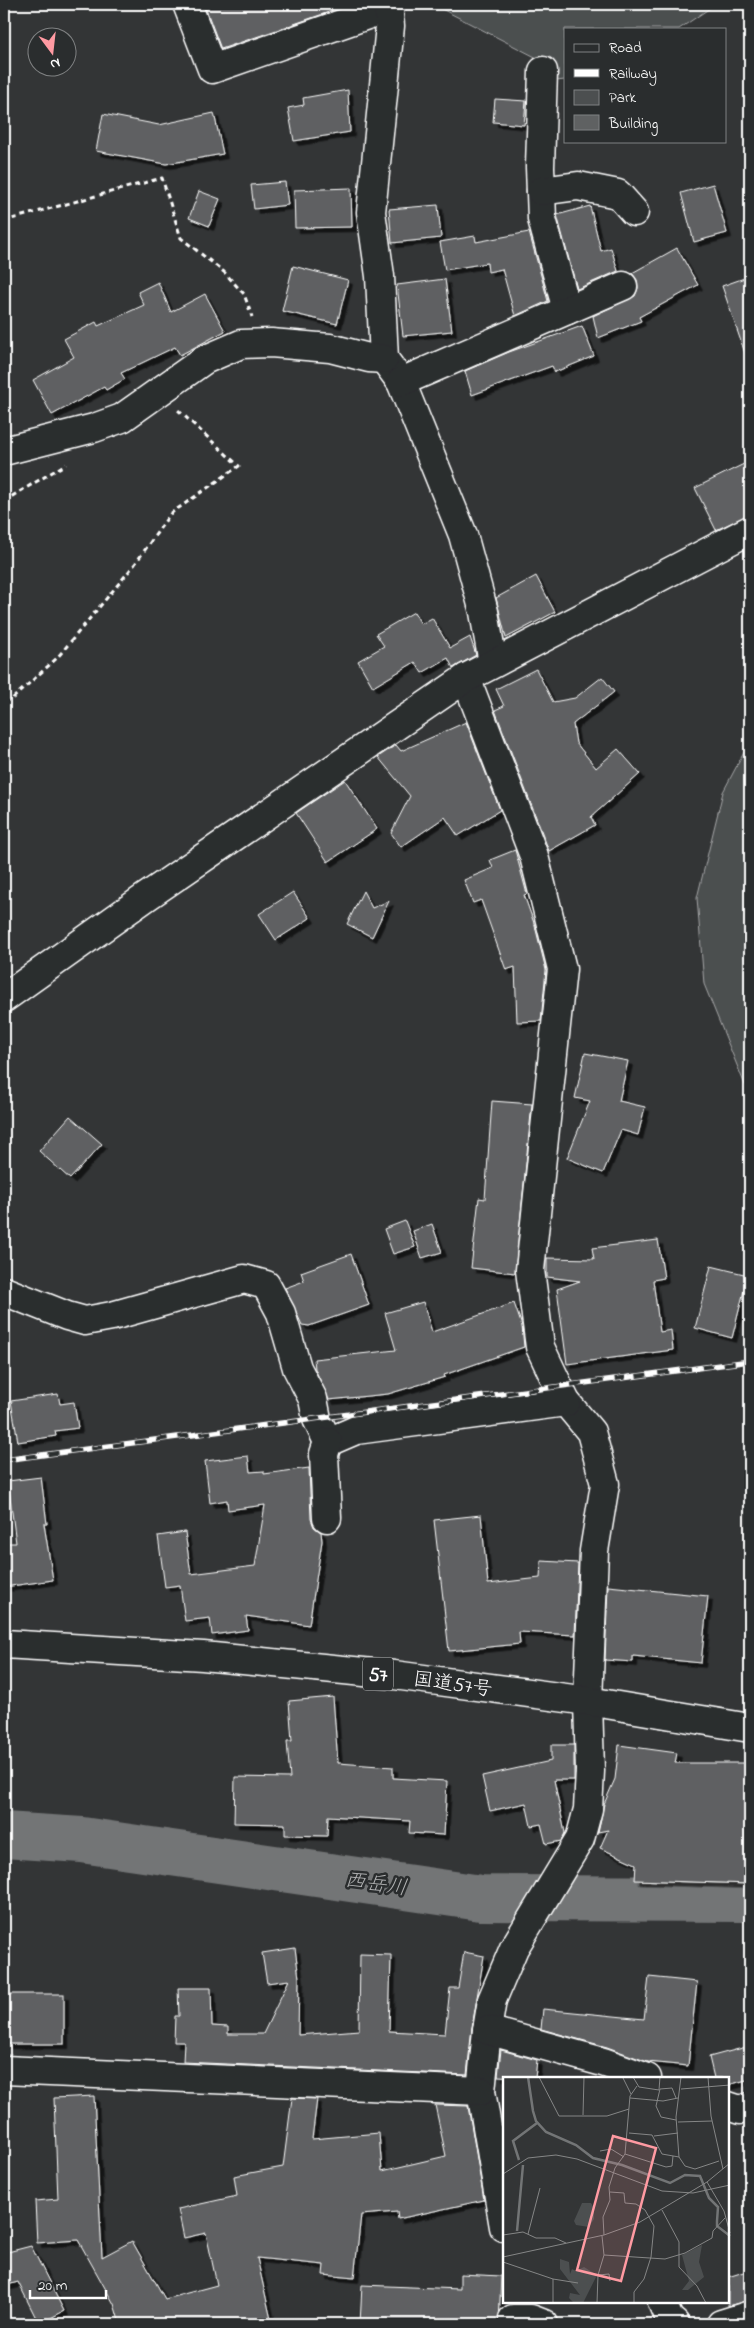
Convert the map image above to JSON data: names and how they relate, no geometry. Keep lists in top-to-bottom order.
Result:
{
  "streets": {
    "main road": ["57", "国道57号"]
  },
  "water": ["西岳川"],
  "legend": [
    "Road",
    "Railway",
    "Park",
    "Building"
  ],
  "scale_bar": "20 m",
  "north": "bottom"
}
